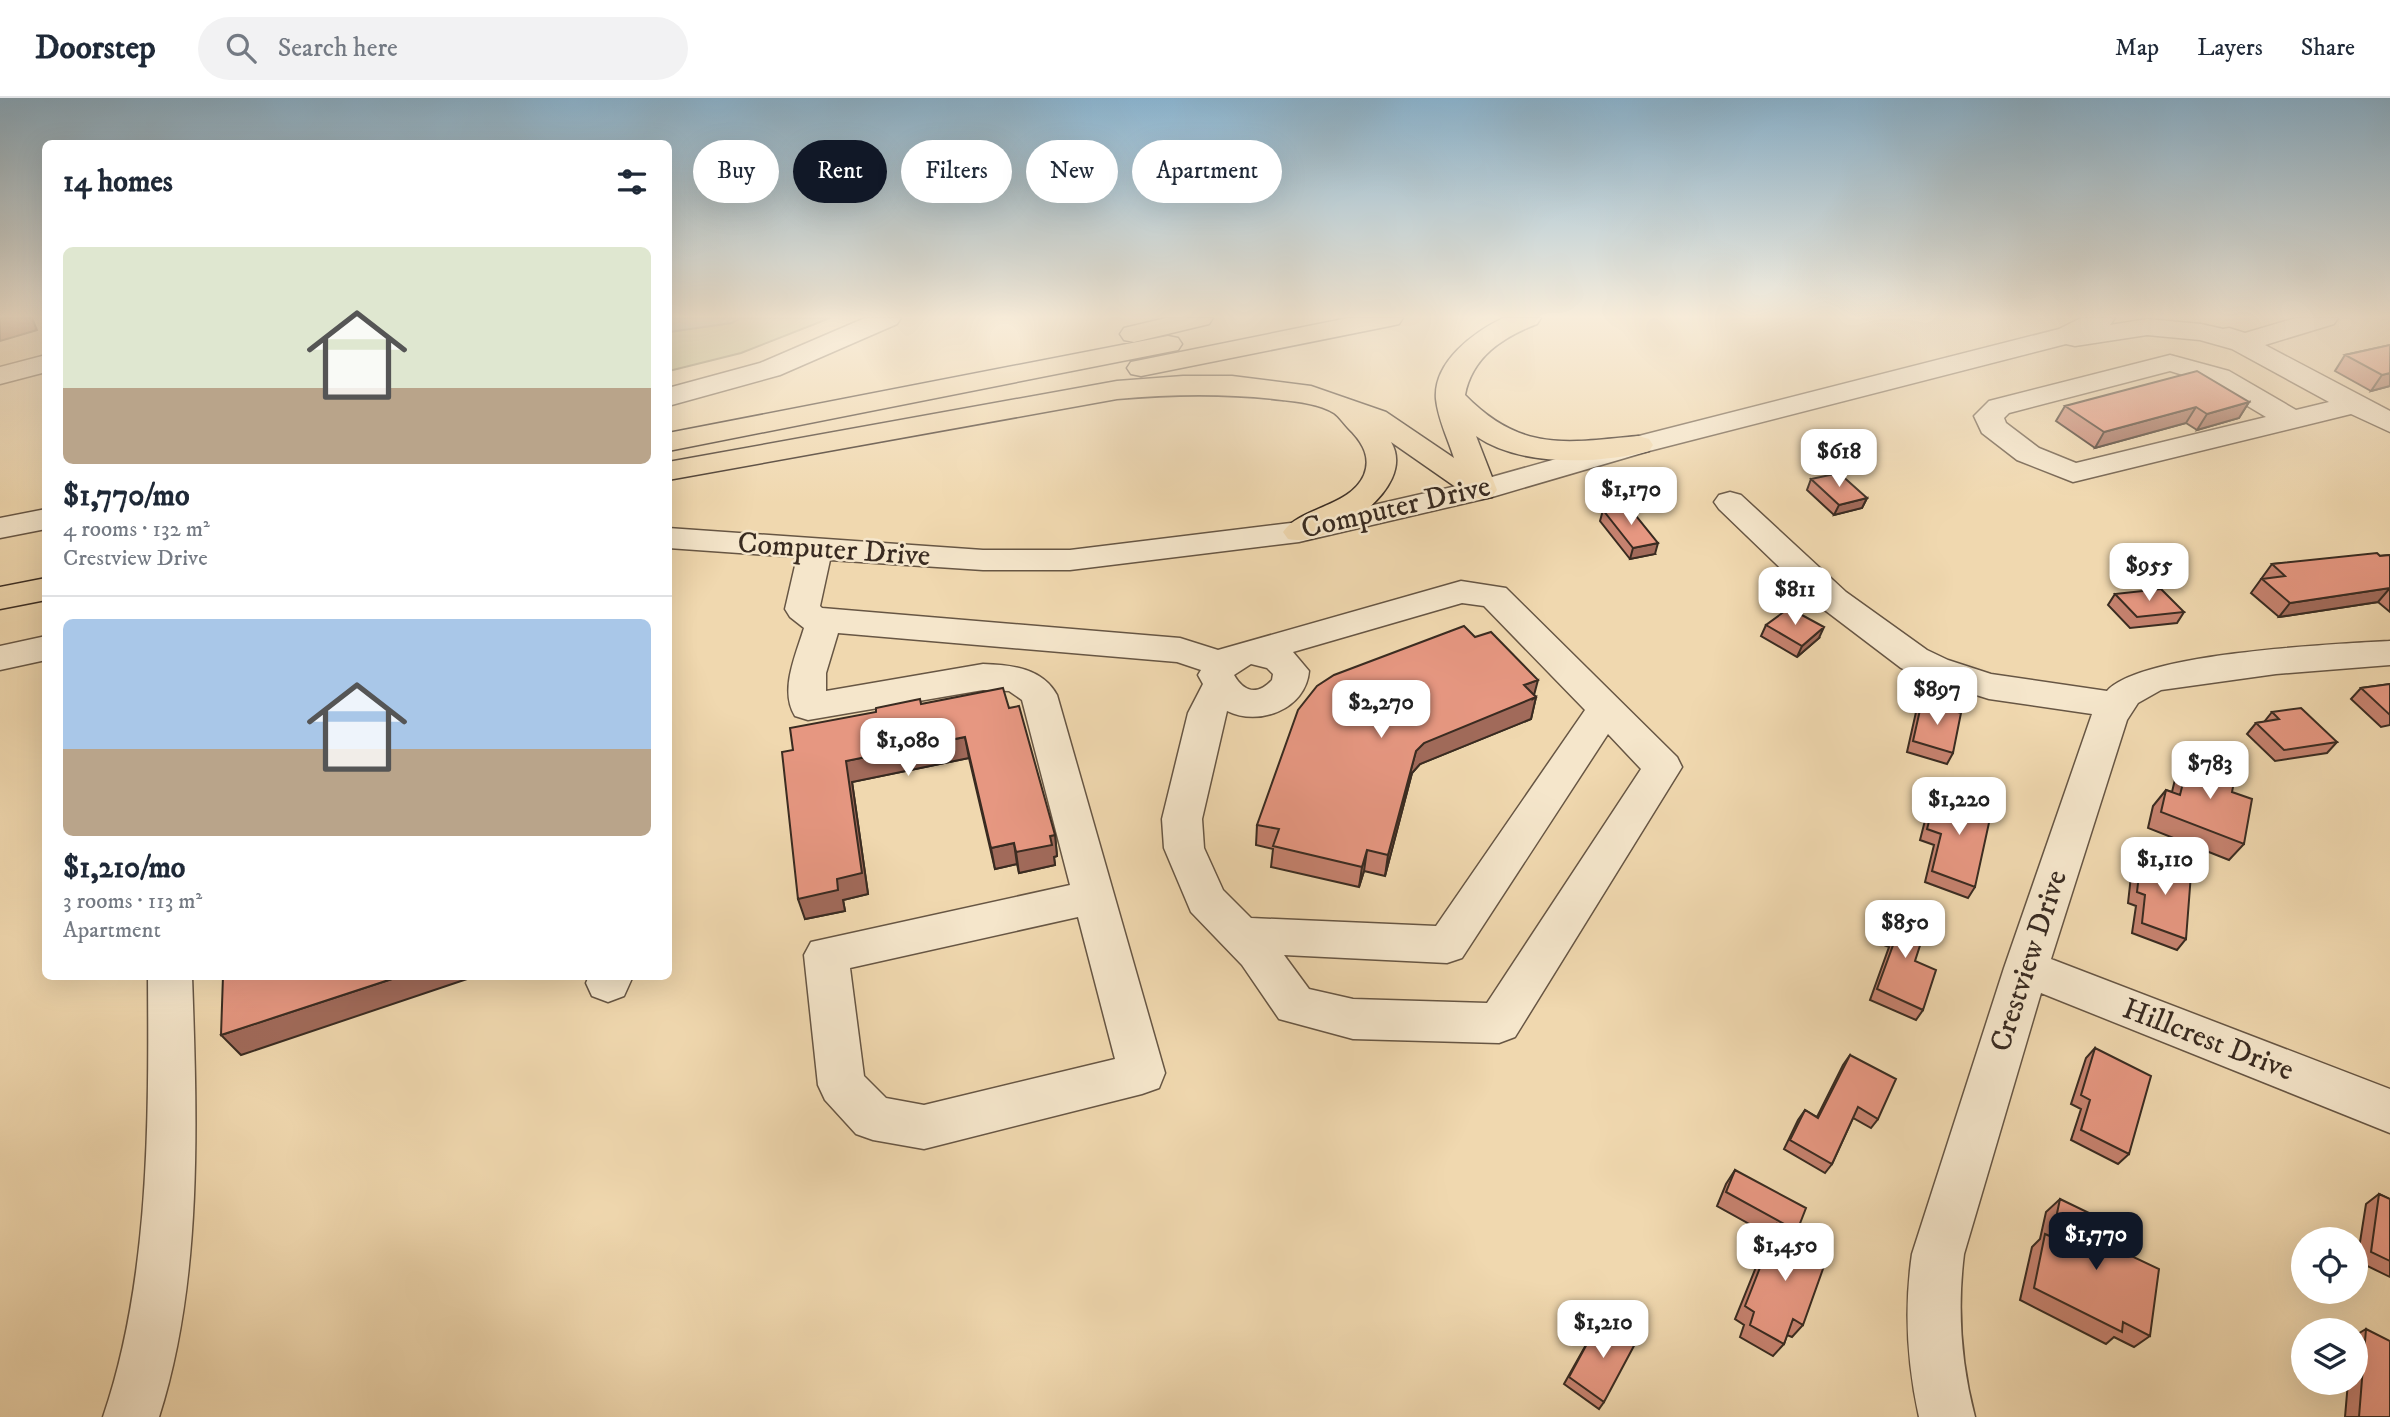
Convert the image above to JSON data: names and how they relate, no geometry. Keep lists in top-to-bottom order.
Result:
{
  "streets": {
    "street": ["Computer Drive", "Crestview Drive", "Hillcrest Drive"]
  },
  "crossings": [
    ["Crestview Drive", "Hillcrest Drive"]
  ],
  "page": {
    "header": "Doorstep",
    "search": "Search here",
    "nav": ["Map", "Layers", "Share"],
    "chip": [
      "Buy",
      "Rent",
      "Filters",
      "New",
      "Apartment"
    ],
    "heading": "14 homes",
    "list": [
      {
        "name": "$1,770/mo",
        "note": "4 rooms · 132 m² · Crestview Drive"
      },
      {
        "name": "$1,210/mo",
        "note": "3 rooms · 113 m² · Apartment"
      }
    ],
    "price": [
      "$618",
      "$1,170",
      "$955",
      "$811",
      "$897",
      "$2,270",
      "$1,080",
      "$783",
      "$1,220",
      "$1,110",
      "$850",
      "$1,770",
      "$1,450",
      "$1,210"
    ]
  }
}
